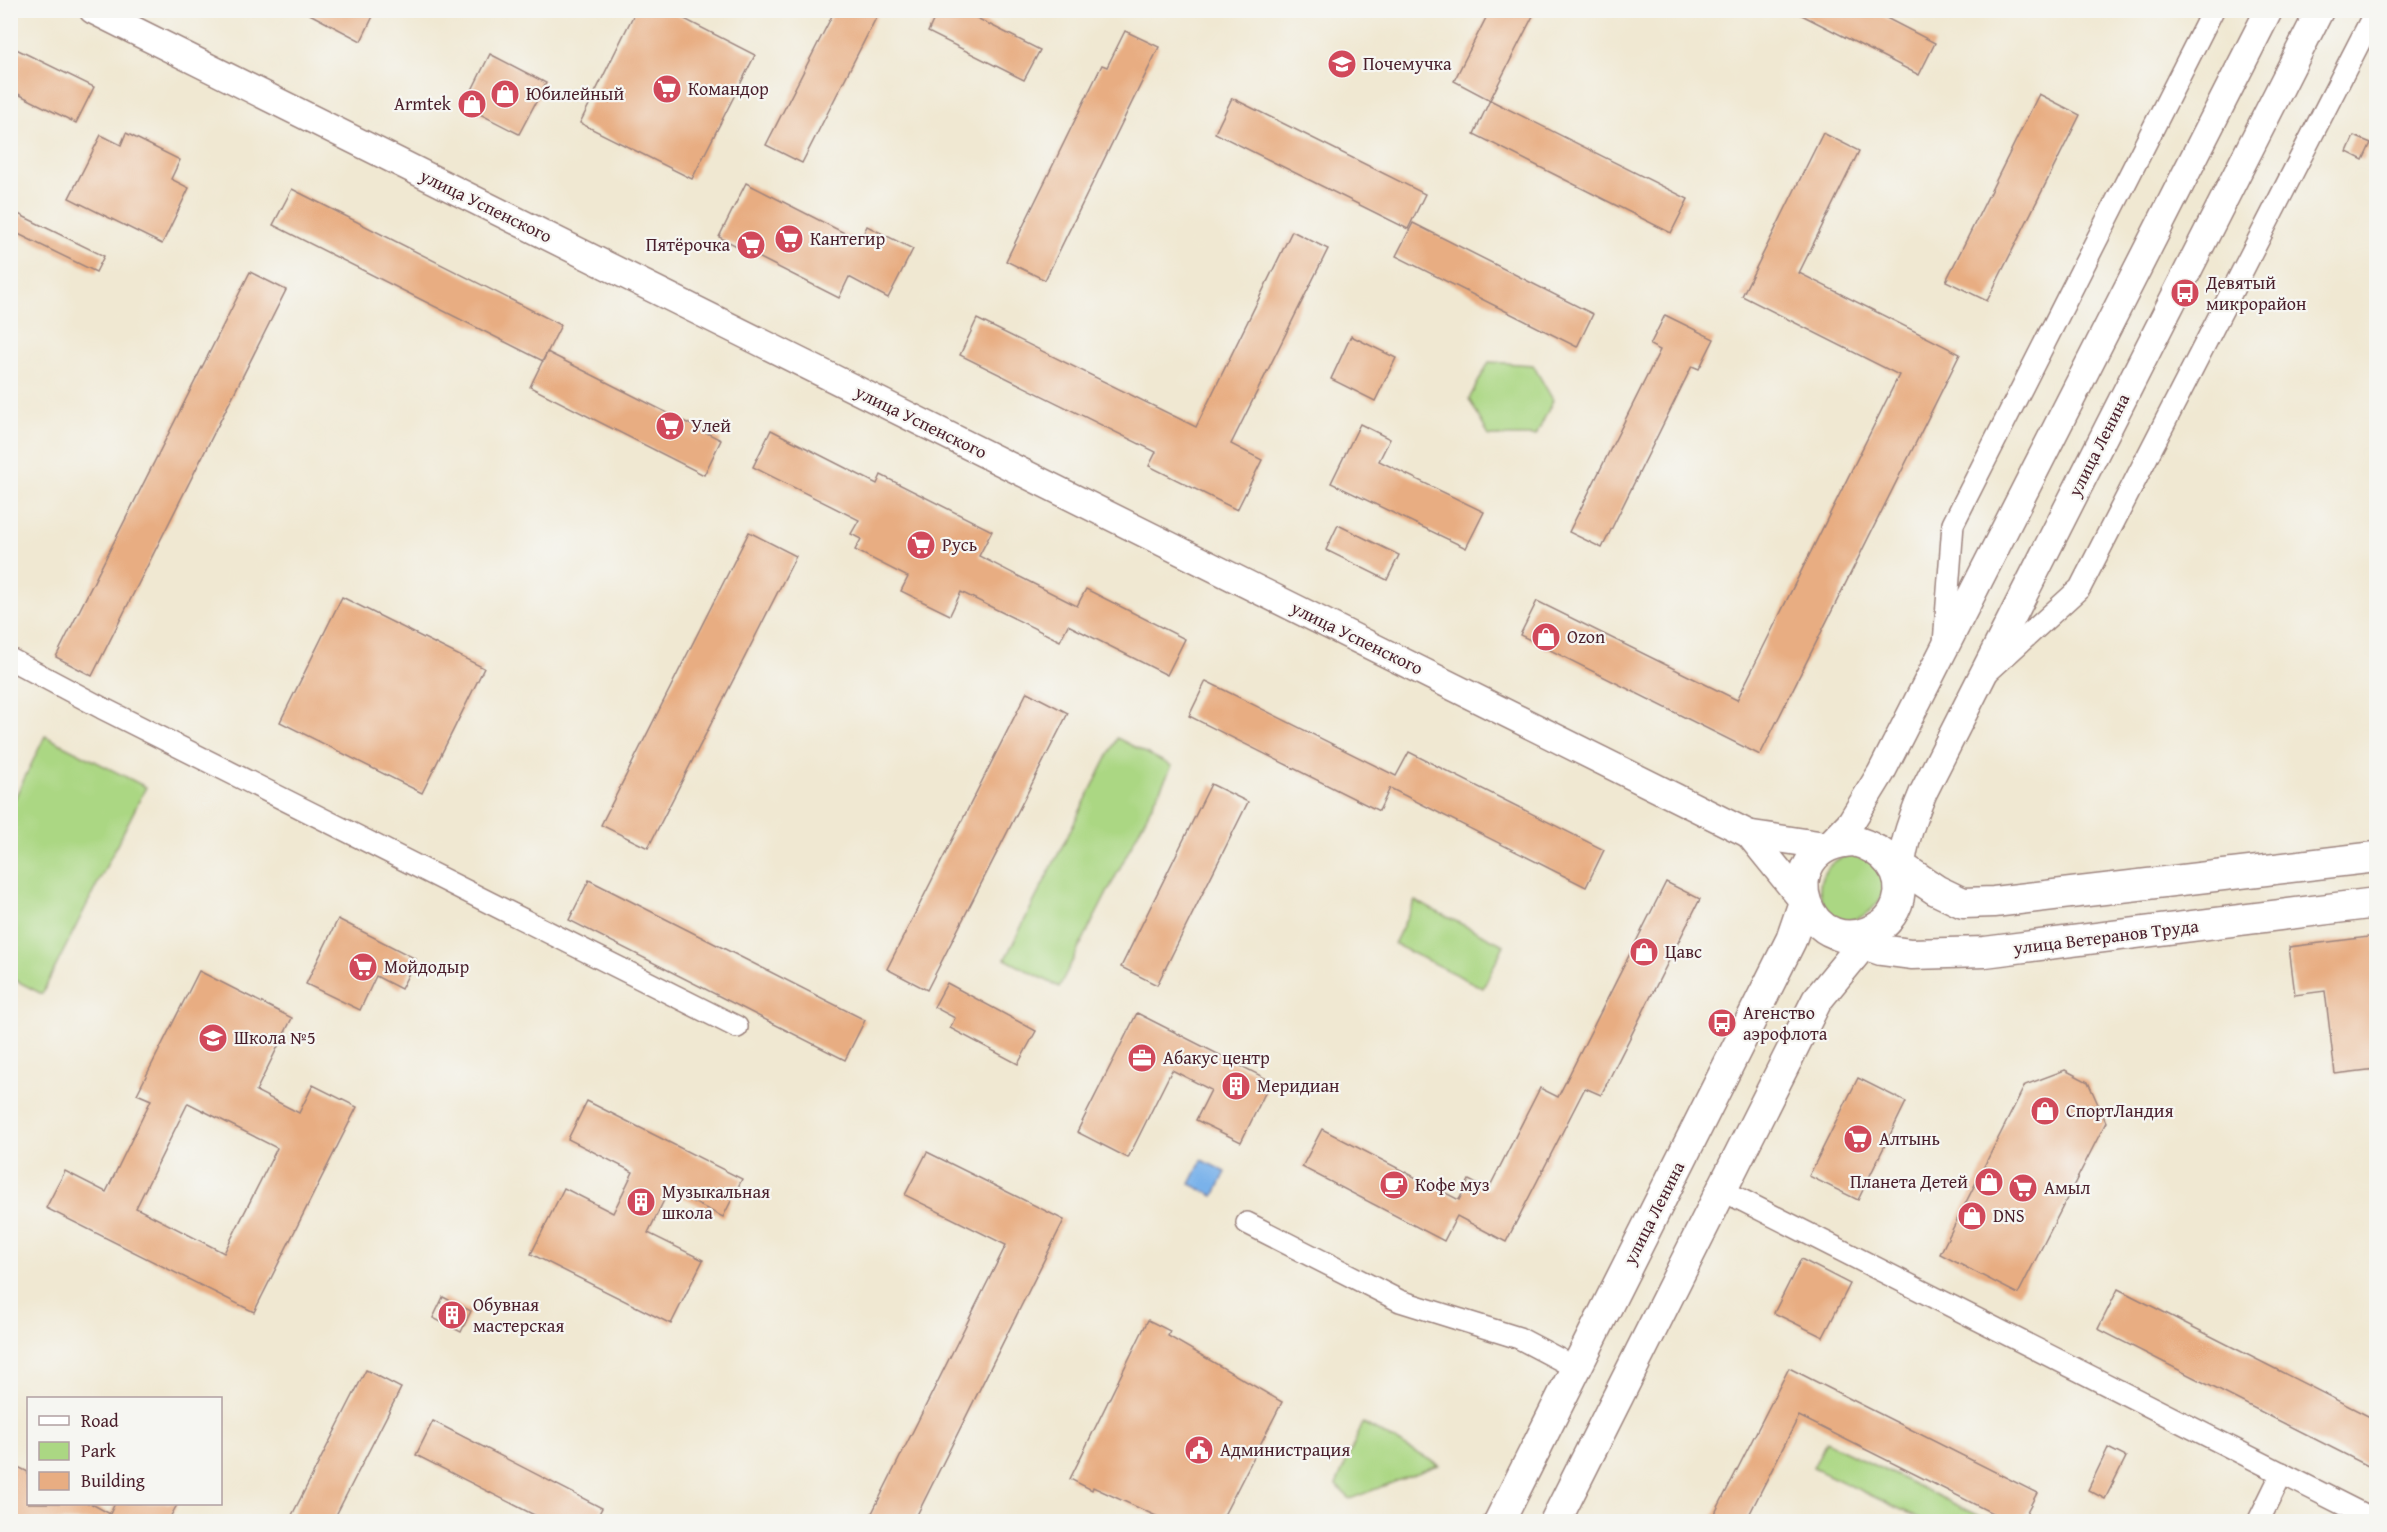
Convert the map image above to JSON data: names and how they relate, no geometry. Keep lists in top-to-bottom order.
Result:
{
  "streets": {
    "main road": ["улица Ленина", "улица Ветеранов Труда"],
    "street": ["улица Успенского"]
  },
  "crossings": [
    ["улица Ленина", "улица Ветеранов Труда"]
  ],
  "places": {
    "school or university": ["Почемучка", "Школа №5"],
    "supermarket": [
      "Командор",
      "Кантегир",
      "Пятёрочка",
      "Улей",
      "Русь",
      "Мойдодыр",
      "Алтынь",
      "Амыл"
    ],
    "shop": [
      "Юбилейный",
      "Armtek",
      "Ozon",
      "Цавс",
      "СпортЛандия",
      "Планета Детей",
      "DNS"
    ],
    "bus stop": ["Девятый микрорайон", "Агенство аэрофлота"],
    "office": ["Абакус центр"],
    "building": ["Меридиан", "Музыкальная школа", "Обувная мастерская"],
    "cafe": ["Кофе муз"],
    "public building": ["Администрация"]
  },
  "legend": ["Road", "Park", "Building"]
}
